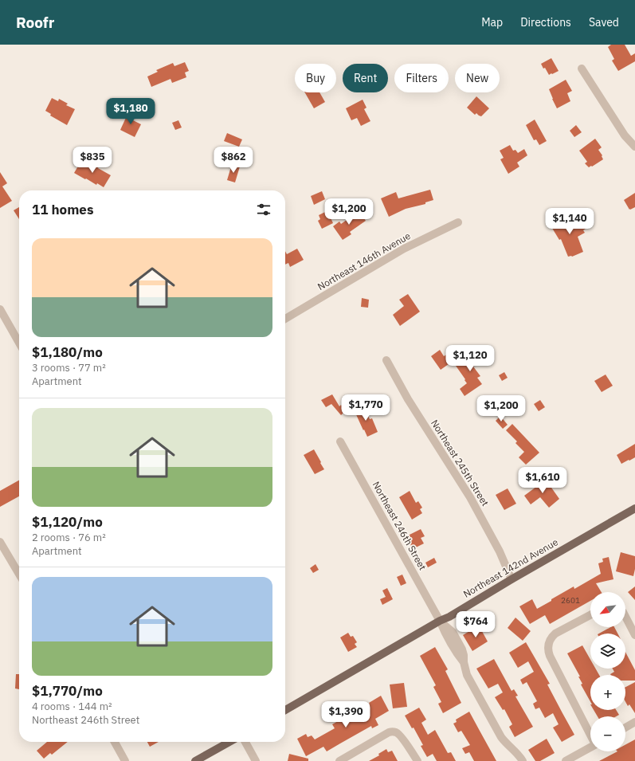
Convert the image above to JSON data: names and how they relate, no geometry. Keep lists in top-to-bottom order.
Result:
{
  "streets": {
    "main road": ["Northeast 142nd Avenue"],
    "street": ["Northeast 146th Avenue", "Northeast 245th Street", "Northeast 246th Street"]
  },
  "crossings": [
    ["Northeast 245th Street", "Northeast 142nd Avenue"],
    ["Northeast 246th Street", "Northeast 142nd Avenue"]
  ],
  "house_numbers": ["2601"],
  "north": "bottom left",
  "page": {
    "header": "Roofr",
    "nav": ["Map", "Directions", "Saved"],
    "chip": [
      "Buy",
      "Rent",
      "Filters",
      "New"
    ],
    "price": [
      "$1,180",
      "$835",
      "$862",
      "$1,200",
      "$1,140",
      "$1,120",
      "$1,770",
      "$1,200",
      "$1,610",
      "$764",
      "$1,390"
    ],
    "heading": "11 homes",
    "list": [
      {
        "name": "$1,180/mo",
        "note": "3 rooms · 77 m² · Apartment"
      },
      {
        "name": "$1,120/mo",
        "note": "2 rooms · 76 m² · Apartment"
      },
      {
        "name": "$1,770/mo",
        "note": "4 rooms · 144 m² · Northeast 246th Street"
      }
    ],
    "map_buttons": ["+", "−"]
  }
}
